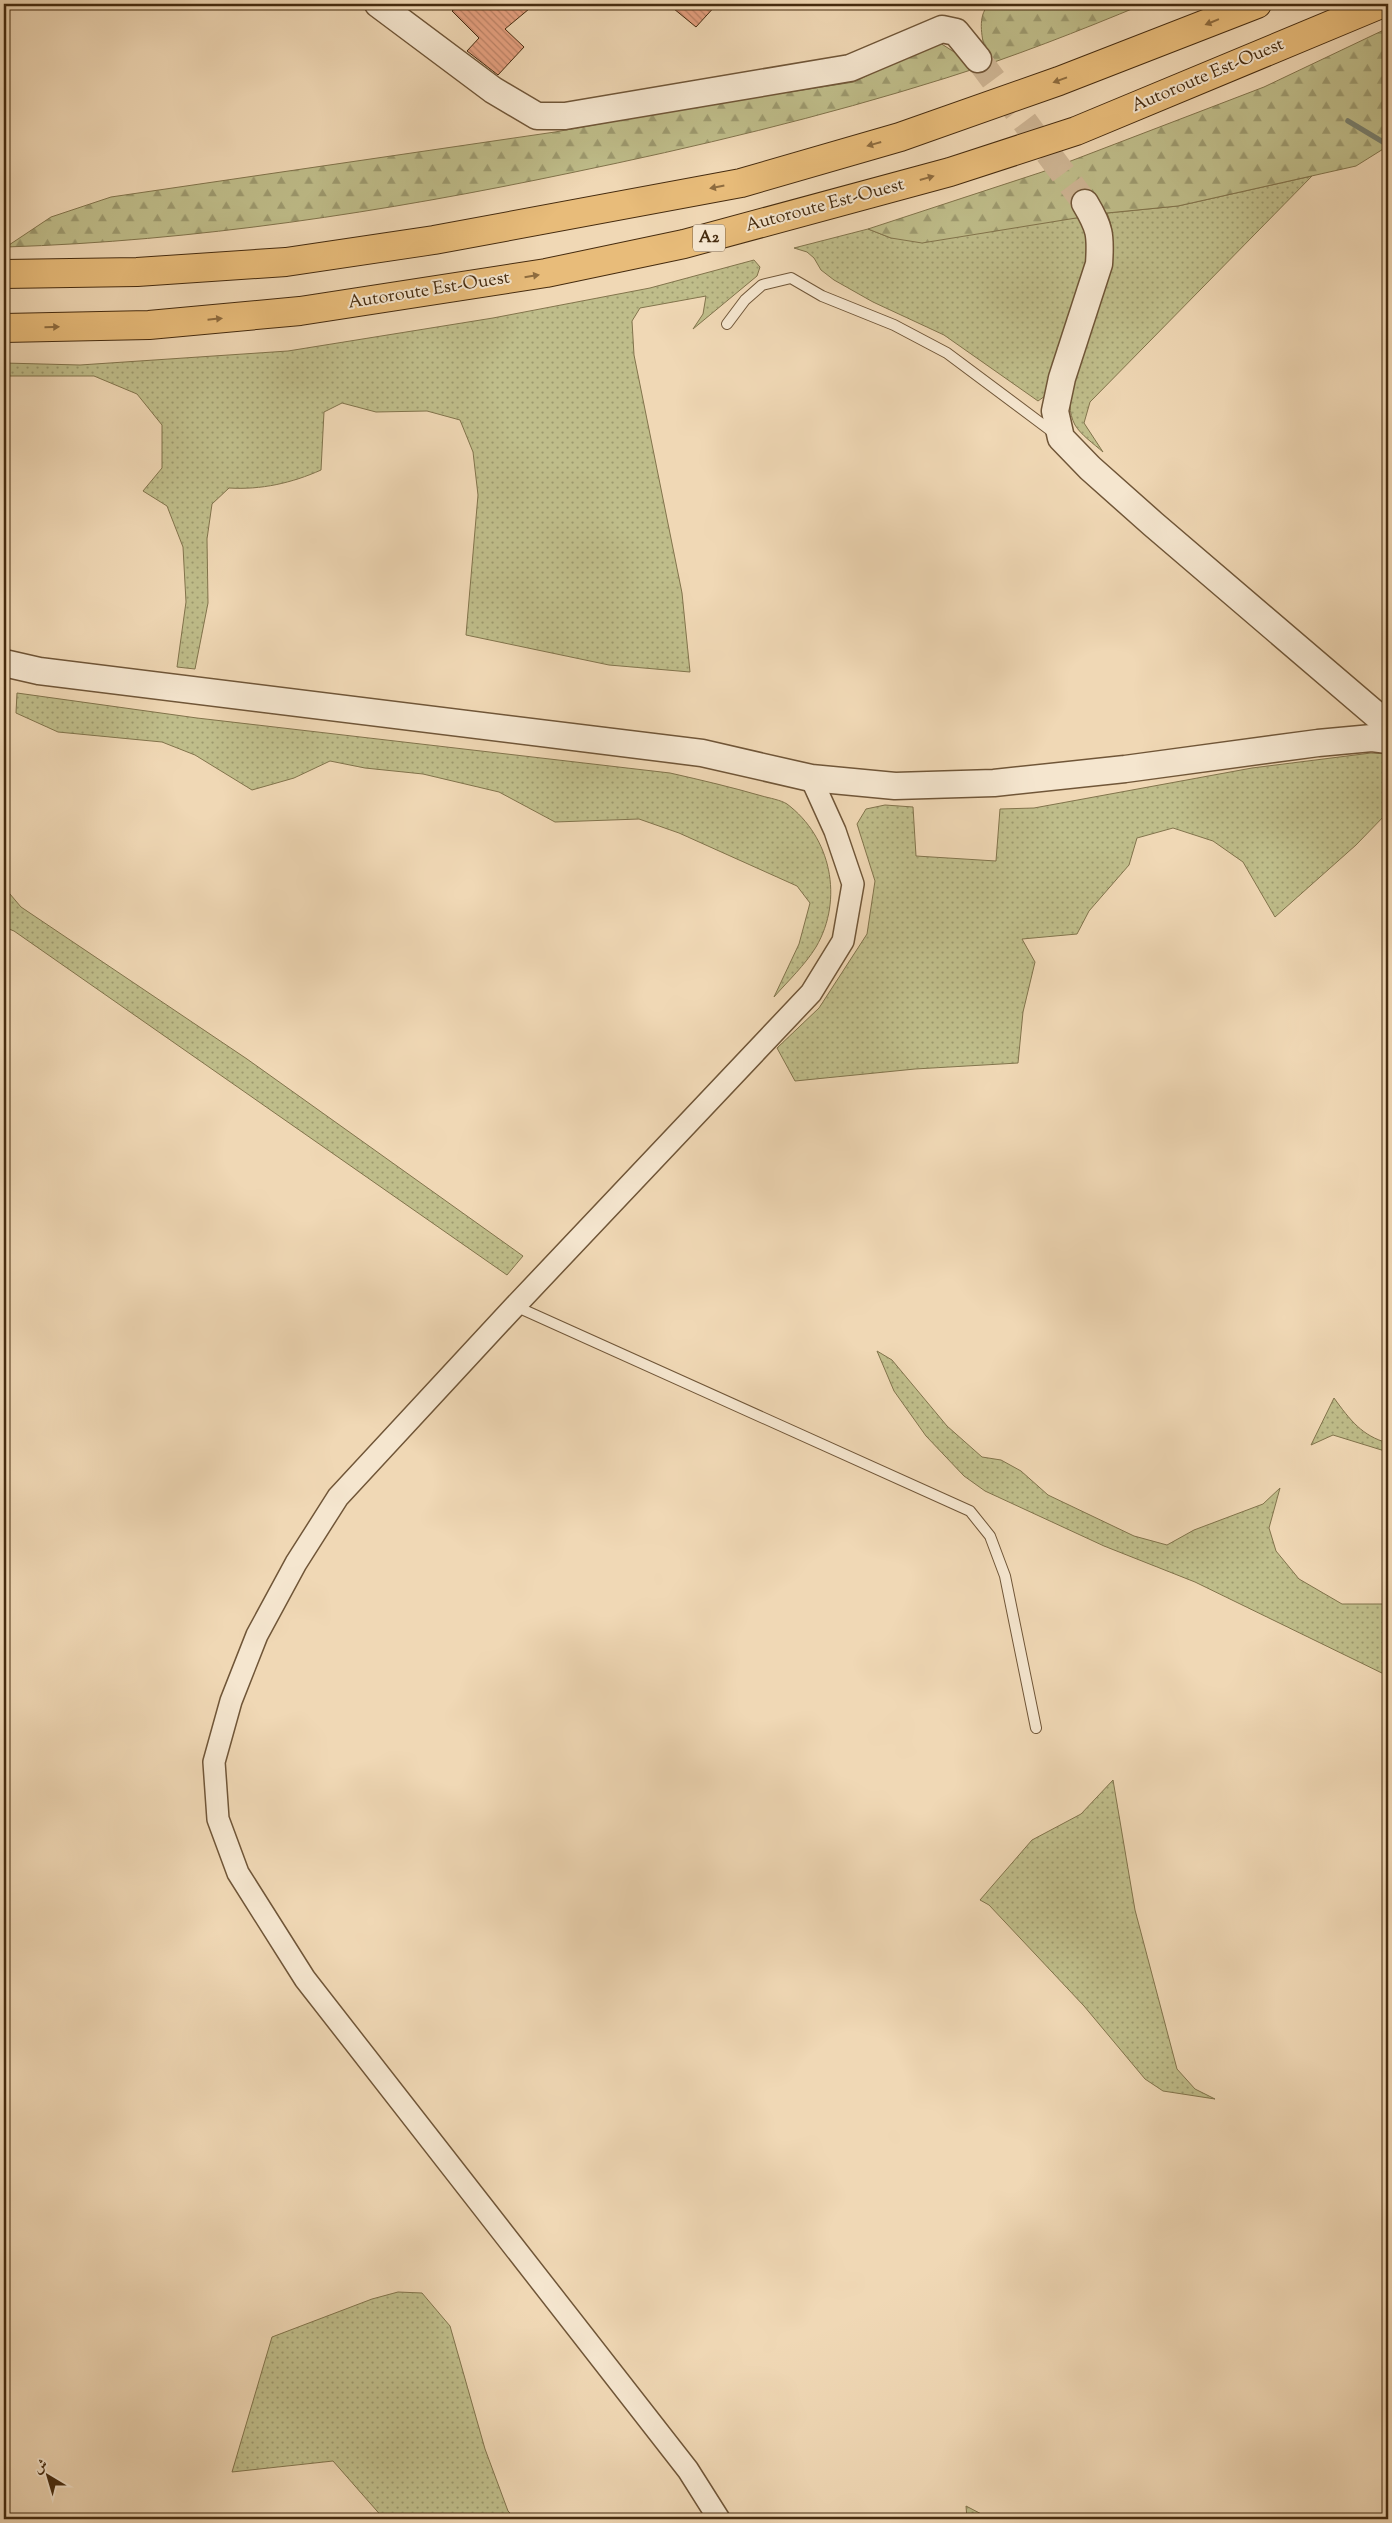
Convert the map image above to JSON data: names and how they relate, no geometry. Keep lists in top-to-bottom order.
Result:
{
  "streets": {
    "highway": ["Autoroute Est-Ouest", "A2"]
  },
  "north": "top left"
}
